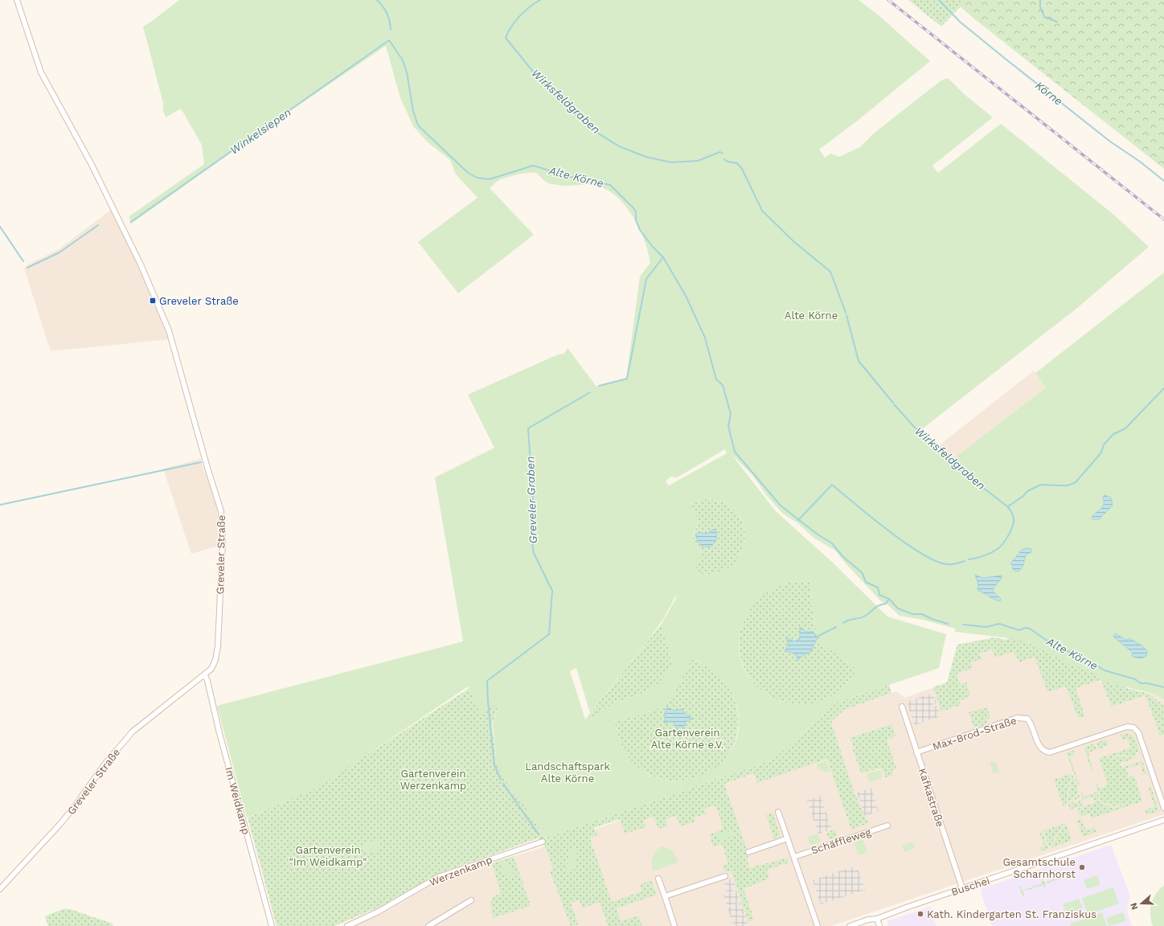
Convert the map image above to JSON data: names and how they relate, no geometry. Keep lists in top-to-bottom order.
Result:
{
  "streets": {
    "street": [
      "Greveler Straße",
      "Max-Brod-Straße",
      "Kafkastraße",
      "Im Weidkamp",
      "Schäffleweg",
      "Werzenkamp",
      "Buschei"
    ]
  },
  "crossings": [
    ["Greveler Straße", "Im Weidkamp"],
    ["Max-Brod-Straße", "Kafkastraße"],
    ["Kafkastraße", "Buschei"]
  ],
  "water": [
    "Körne",
    "Wirksfeldgraben",
    "Winkelsiepen",
    "Alte Körne",
    "Greveler Graben"
  ],
  "parks": [
    "Alte Körne",
    "Gartenverein Alte Körne e.V.",
    "Landschaftspark Alte Körne",
    "Gartenverein Werzenkamp",
    "Gartenverein \"Im Weidkamp\""
  ],
  "places": {
    "transit": ["Greveler Straße"],
    "other": ["Gesamtschule Scharnhorst", "Kath. Kindergarten St. Franziskus"]
  },
  "north": "left"
}
